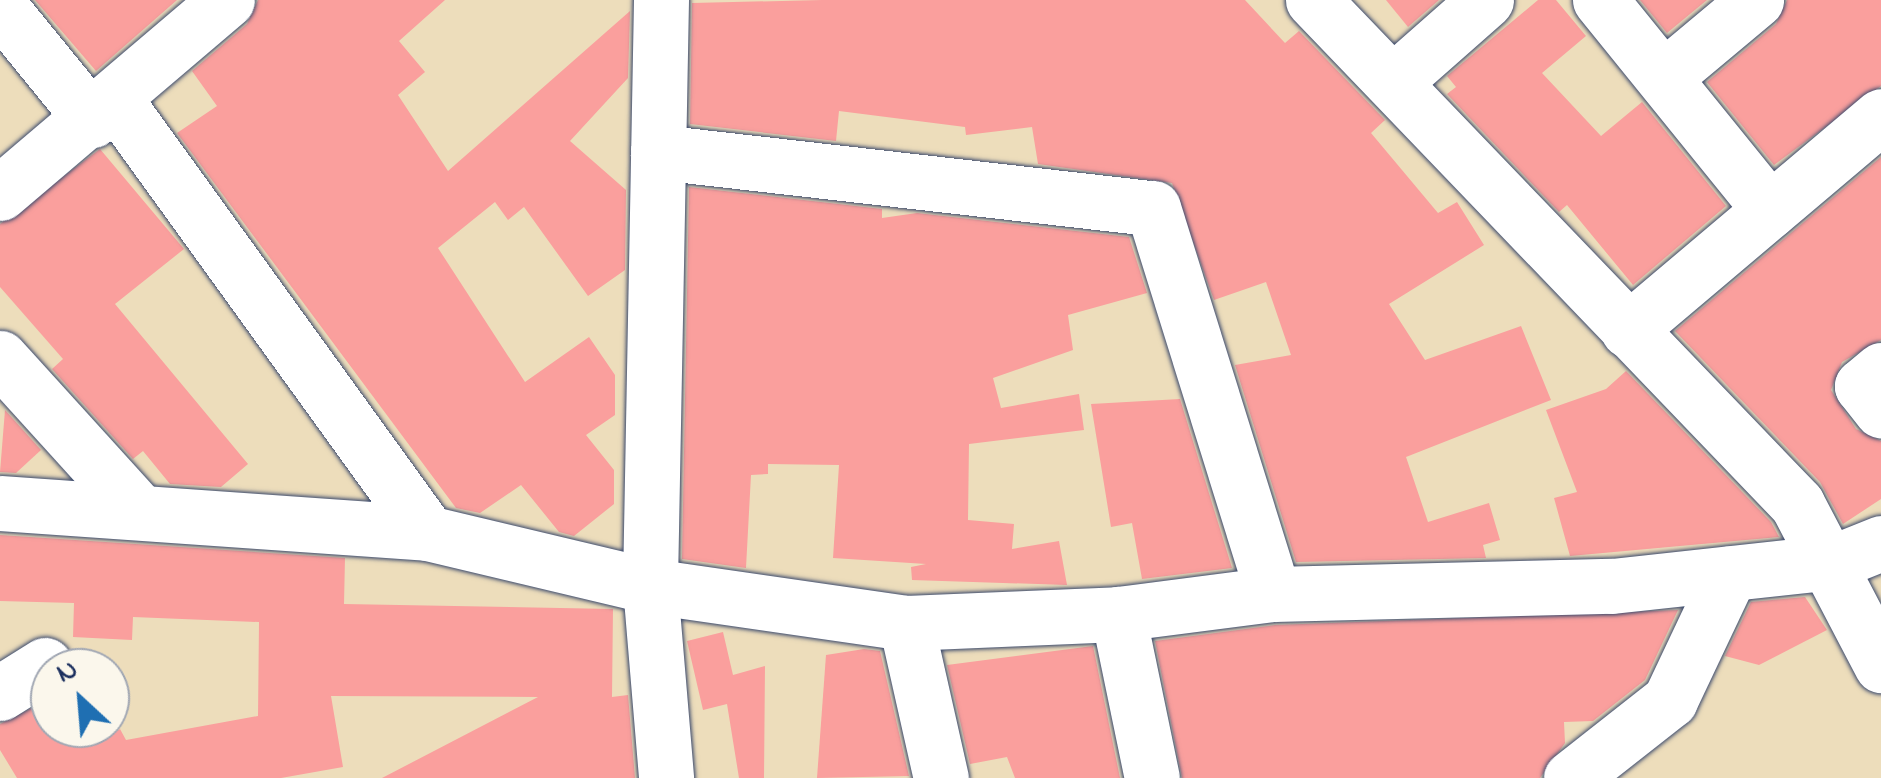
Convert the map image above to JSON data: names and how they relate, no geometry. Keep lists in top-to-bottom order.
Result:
{
  "north": "top left"
}
